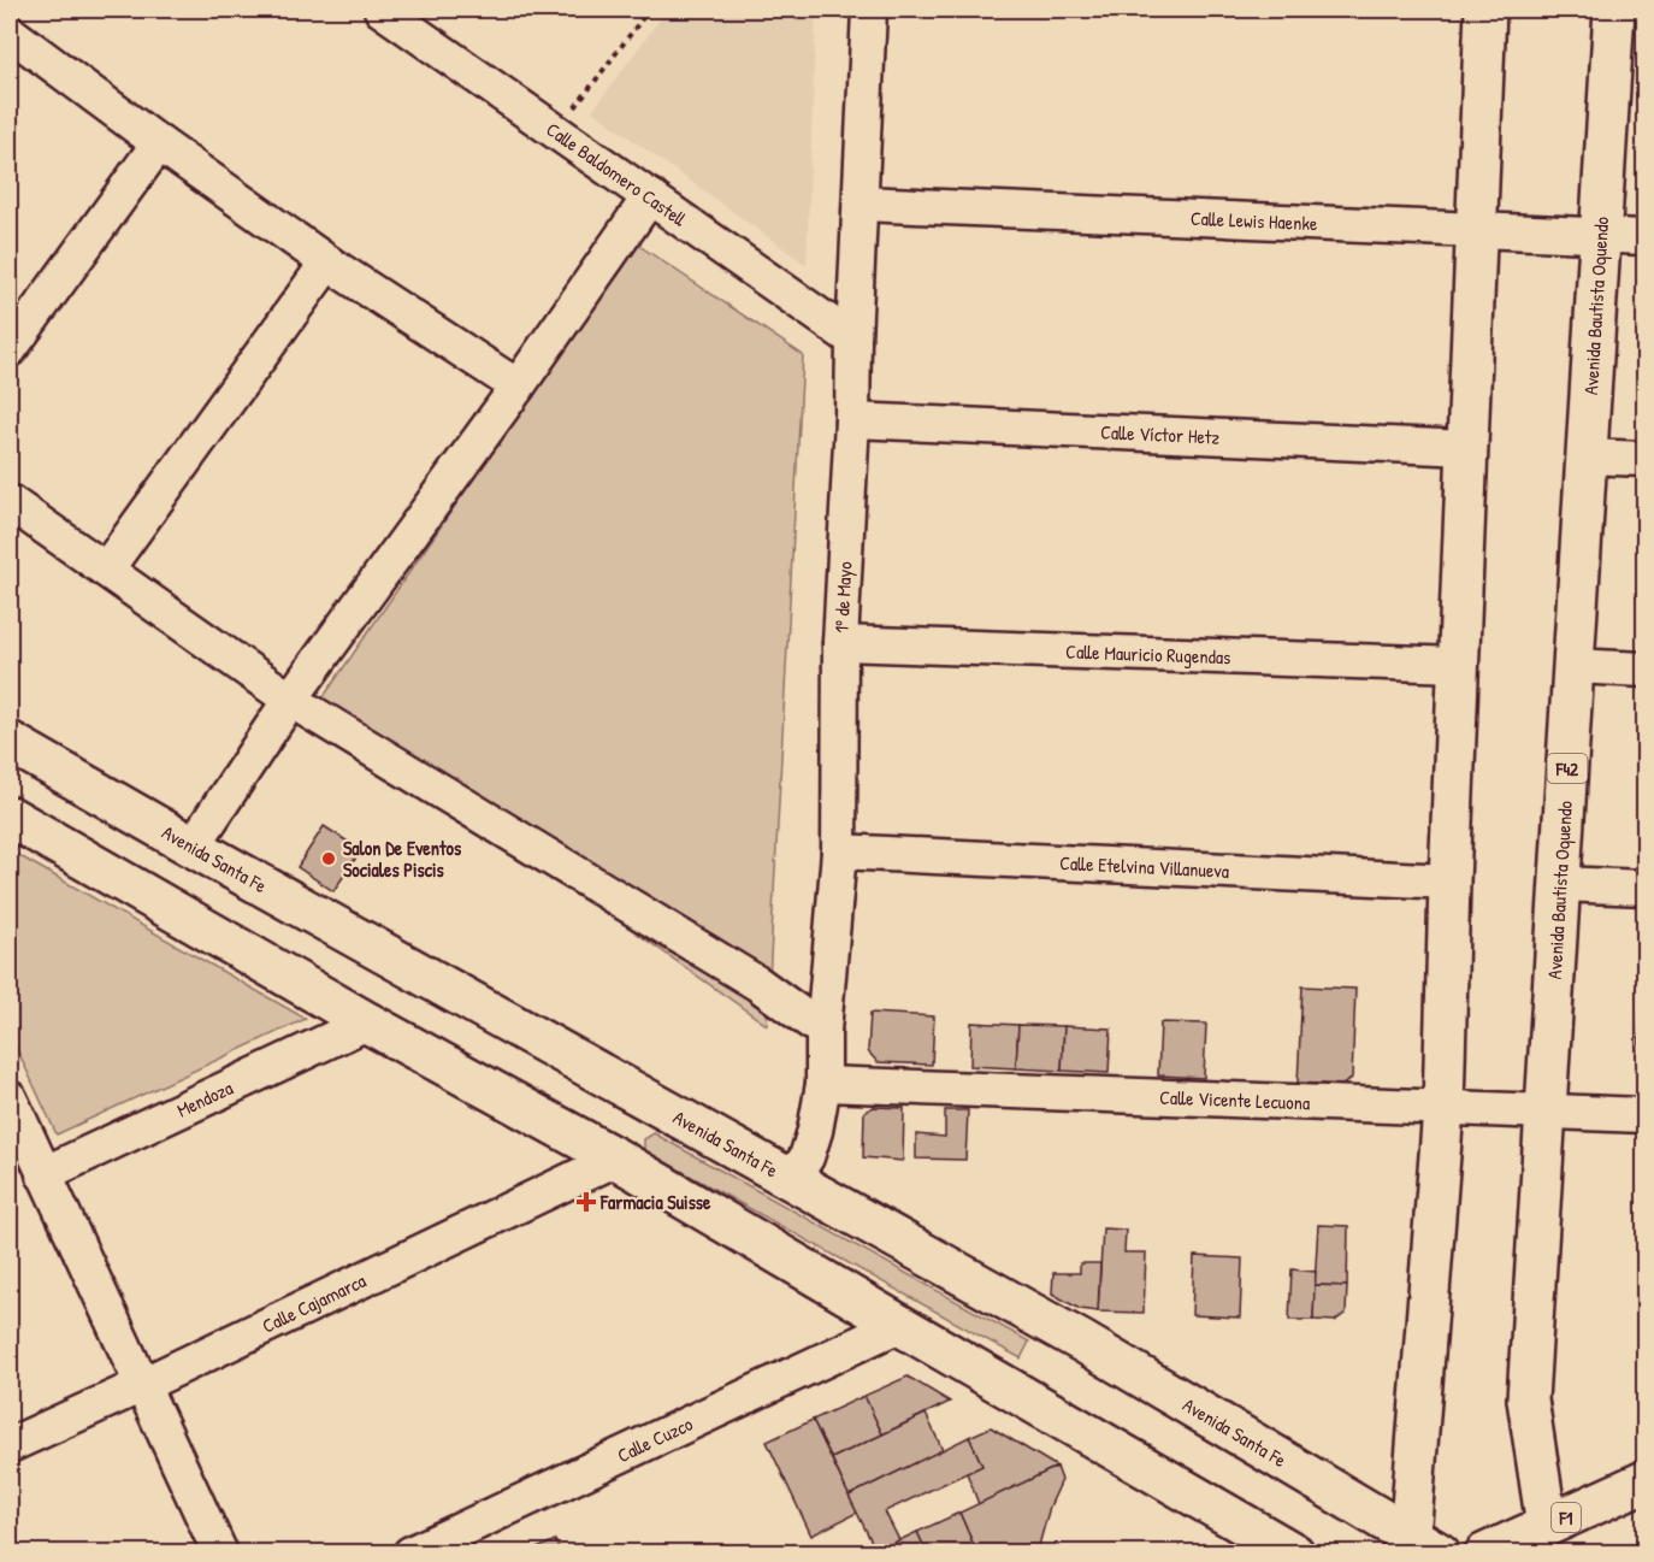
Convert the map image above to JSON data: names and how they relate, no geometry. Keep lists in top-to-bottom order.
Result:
{
  "streets": {
    "main road": [
      "Avenida Bautista Oquendo",
      "F42",
      "Avenida Santa Fe",
      "F1"
    ],
    "street": [
      "Calle Baldomero Castell",
      "Calle Lewis Haenke",
      "Calle Víctor Hetz",
      "1º de Mayo",
      "Calle Mauricio Rugendas",
      "Calle Etelvina Villanueva",
      "Mendoza",
      "Calle Vicente Lecuona",
      "Calle Cajamarca",
      "Calle Cuzco"
    ]
  },
  "crossings": [
    ["Calle Baldomero Castell", "1º de Mayo"],
    ["Calle Lewis Haenke", "Avenida Bautista Oquendo"],
    ["Calle Lewis Haenke", "1º de Mayo"],
    ["Avenida Bautista Oquendo", "Calle Vicente Lecuona"],
    ["Avenida Bautista Oquendo", "F1"],
    ["Calle Víctor Hetz", "1º de Mayo"],
    ["1º de Mayo", "Calle Mauricio Rugendas"],
    ["1º de Mayo", "Avenida Santa Fe"],
    ["1º de Mayo", "Calle Etelvina Villanueva"],
    ["1º de Mayo", "Calle Vicente Lecuona"]
  ],
  "places": {
    "other": ["Salon De Eventos Sociales Piscis"],
    "health": ["Farmacia Suisse"]
  }
}
